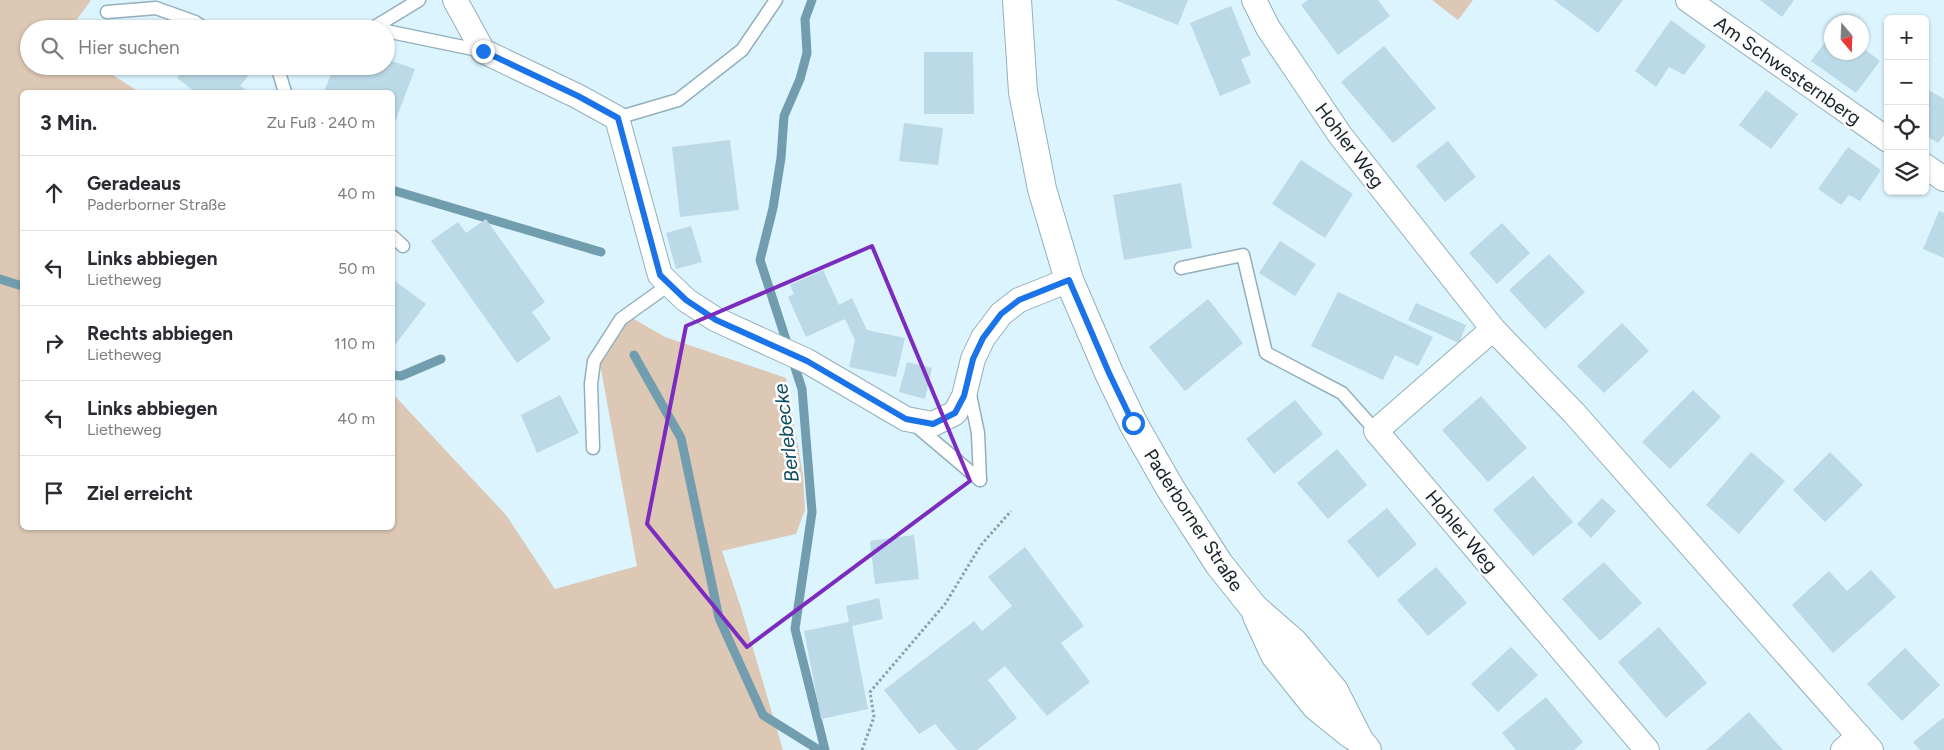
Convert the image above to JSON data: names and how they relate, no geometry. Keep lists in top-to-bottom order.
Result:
{
  "streets": {
    "main road": ["Paderborner Straße"],
    "street": ["Am Schwesternberg", "Hohler Weg"]
  },
  "water": ["Berlebecke"],
  "north": "bottom",
  "page": {
    "map_buttons": ["+", "−"],
    "search": "Hier suchen",
    "heading": ["3 Min.", "Zu Fuß · 240 m"],
    "list": [
      ["Geradeaus", "Paderborner Straße", "40 m"],
      ["Links abbiegen", "Lietheweg", "50 m"],
      ["Rechts abbiegen", "Lietheweg", "110 m"],
      ["Links abbiegen", "Lietheweg", "40 m"],
      "Ziel erreicht"
    ]
  }
}
